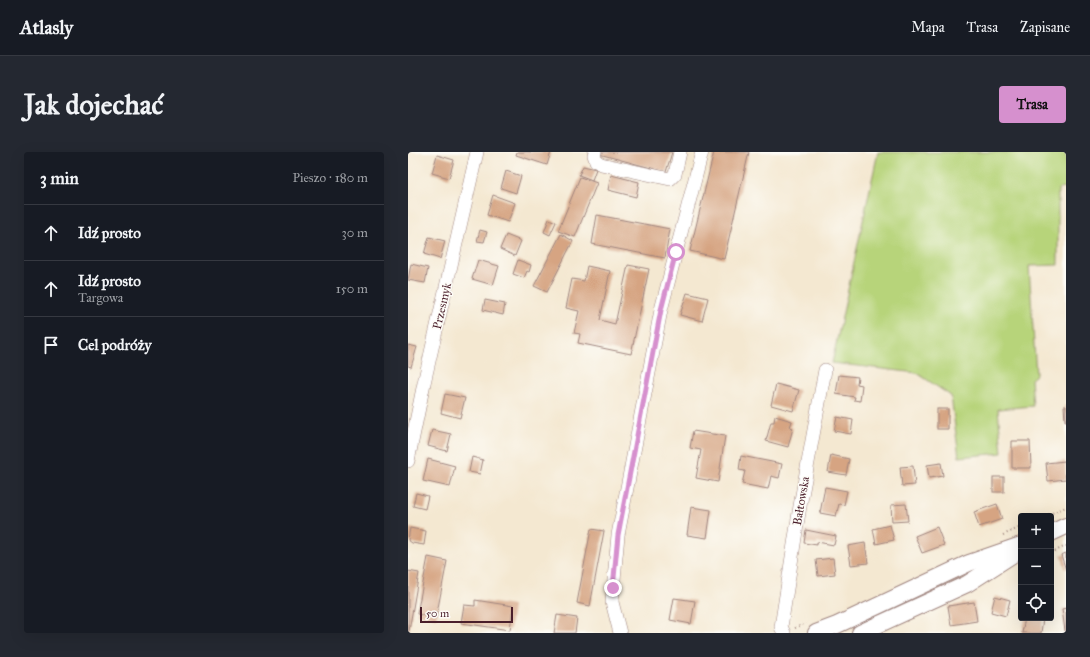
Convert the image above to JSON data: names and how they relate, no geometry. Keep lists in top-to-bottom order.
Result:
{
  "streets": {
    "street": ["Przesmyk", "Bałtowska"]
  },
  "scale_bar": "50 m",
  "page": {
    "header": "Atlasly",
    "nav": ["Mapa", "Trasa", "Zapisane"],
    "buttons": "Trasa",
    "title": "Jak dojechać",
    "heading": ["3 min", "Pieszo · 180 m"],
    "list": [
      ["Idź prosto", "30 m"],
      ["Idź prosto", "Targowa", "150 m"],
      "Cel podróży"
    ],
    "map_buttons": ["+", "−"],
    "scale": "50 m"
  }
}
